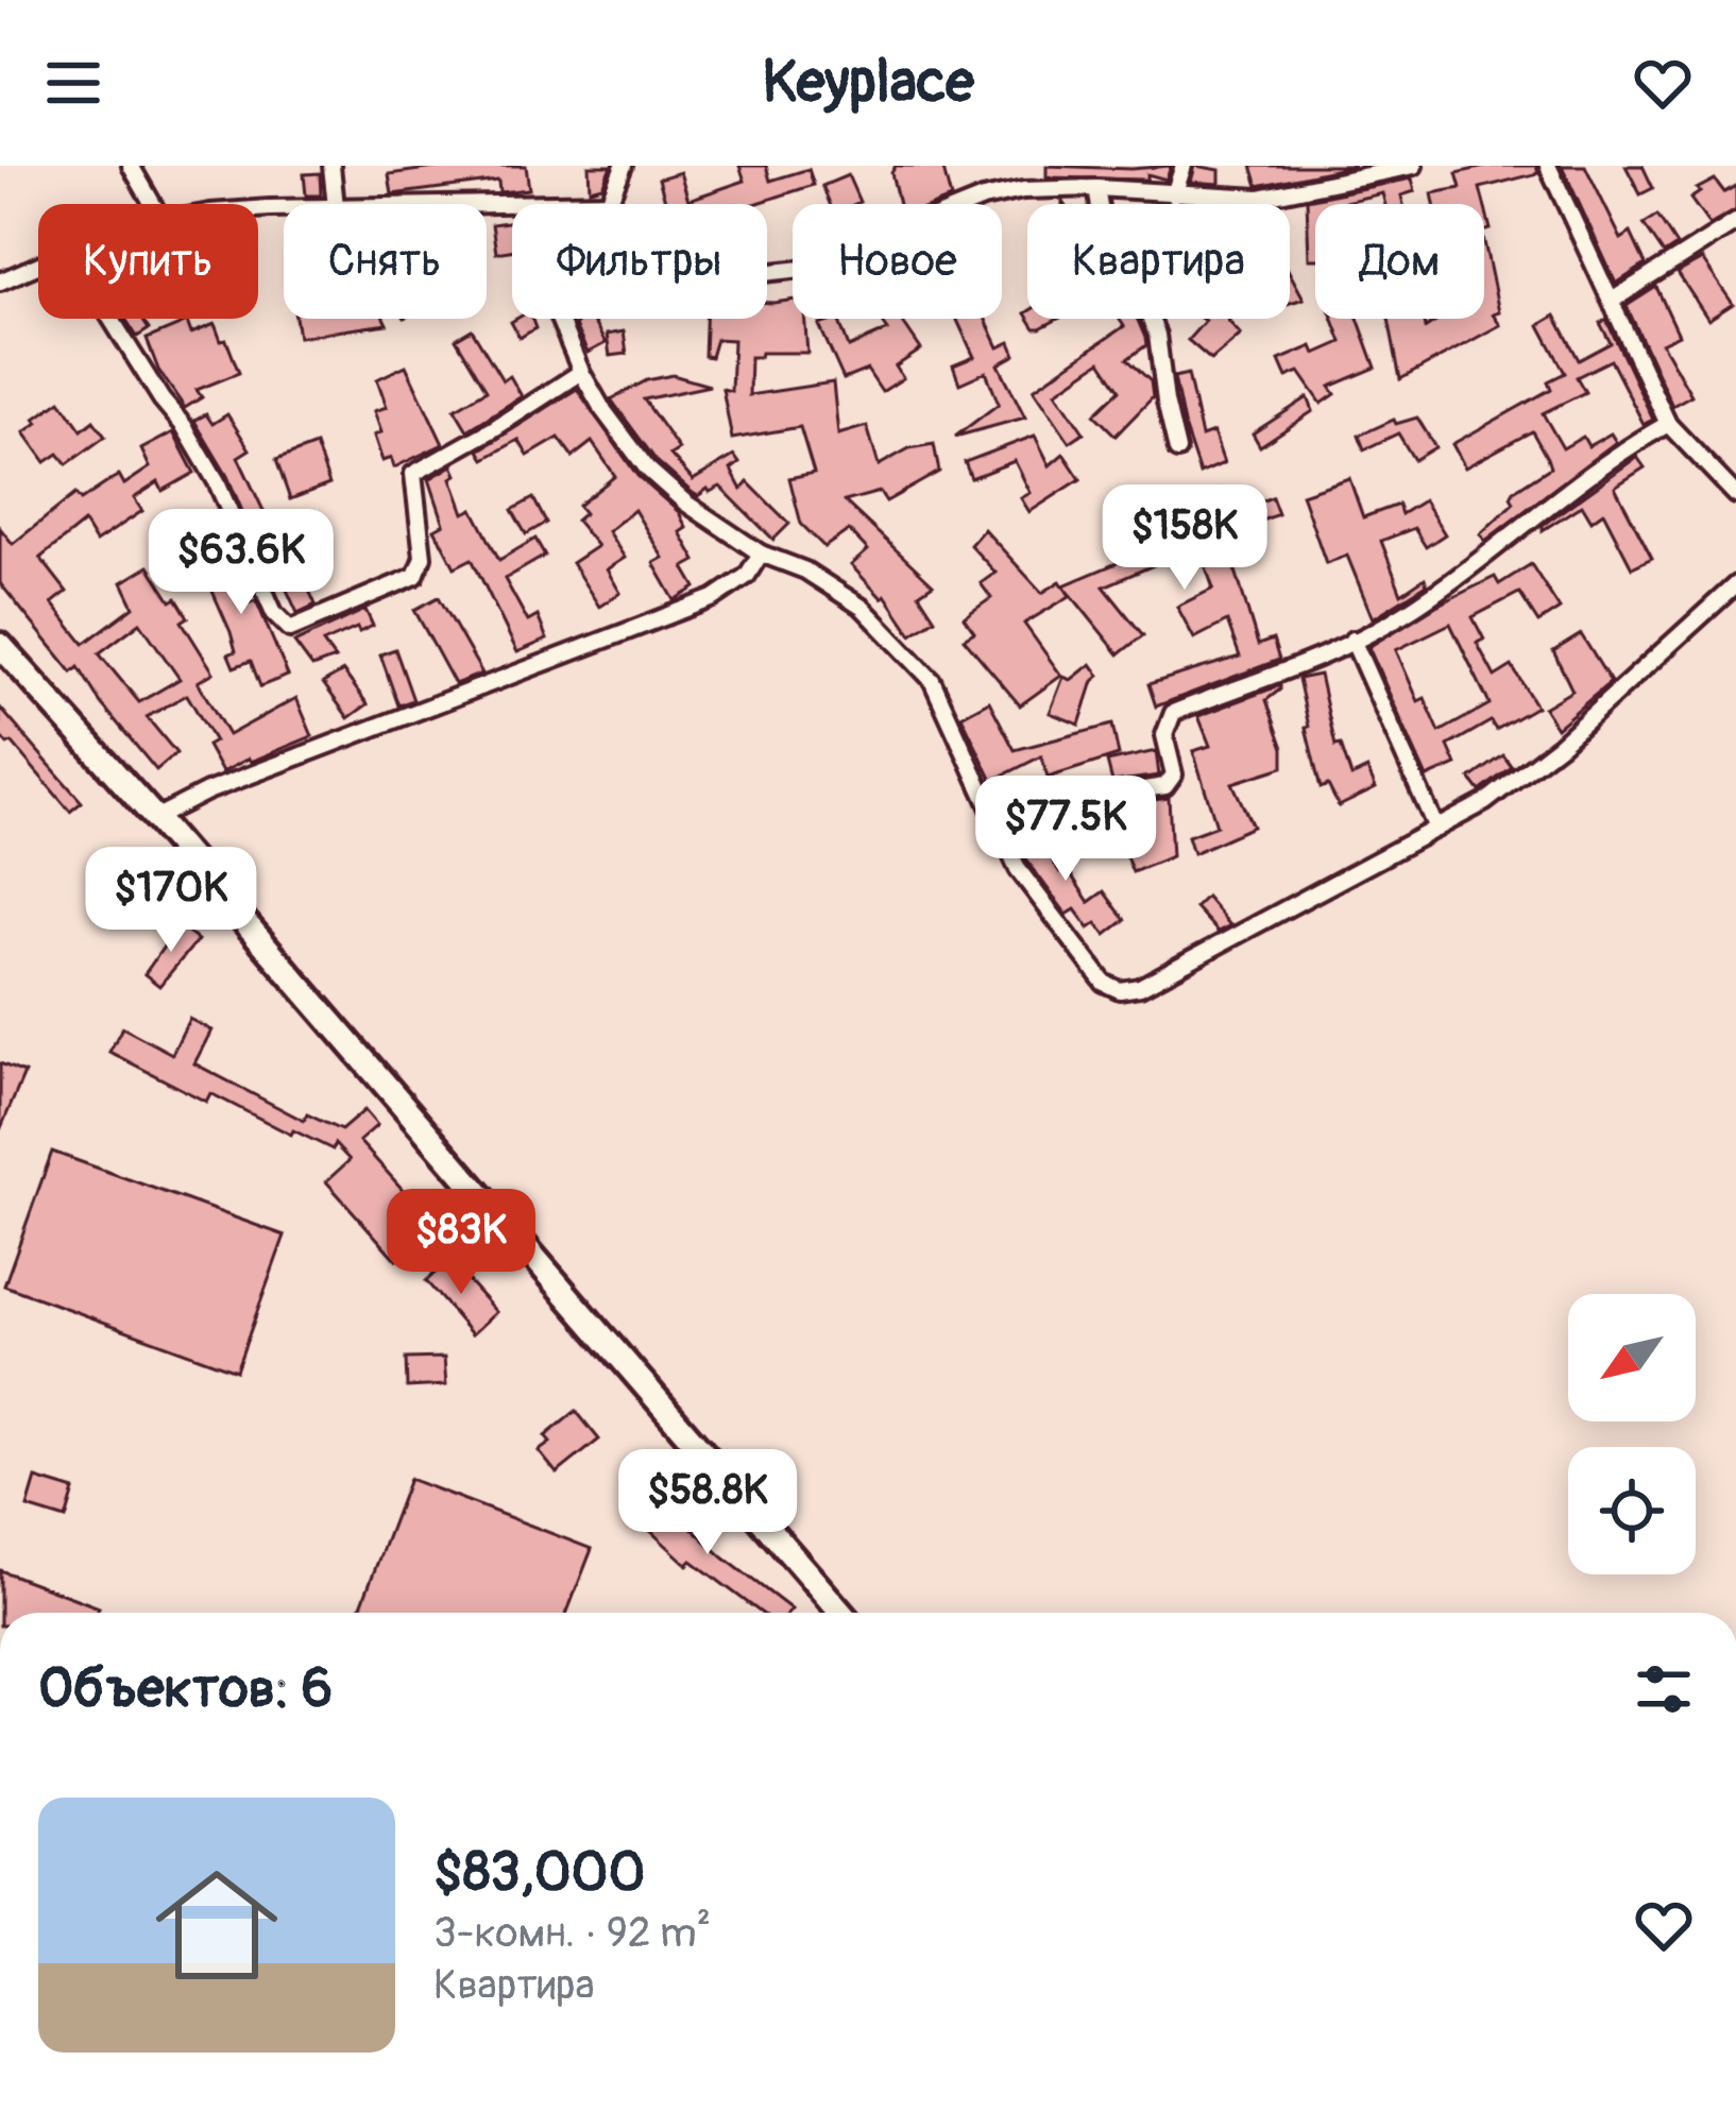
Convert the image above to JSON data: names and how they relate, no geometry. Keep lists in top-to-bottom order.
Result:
{
  "north": "bottom left",
  "page": {
    "header": "Keyplace",
    "chip": [
      "Купить",
      "Снять",
      "Фильтры",
      "Новое",
      "Квартира",
      "Дом"
    ],
    "price": [
      "$158K",
      "$63.6K",
      "$77.5K",
      "$170K",
      "$83K",
      "$58.8K"
    ],
    "heading": "Объектов: 6",
    "list": [
      {
        "name": "$83,000",
        "note": "3-комн. · 92 m² · Квартира"
      }
    ]
  }
}
